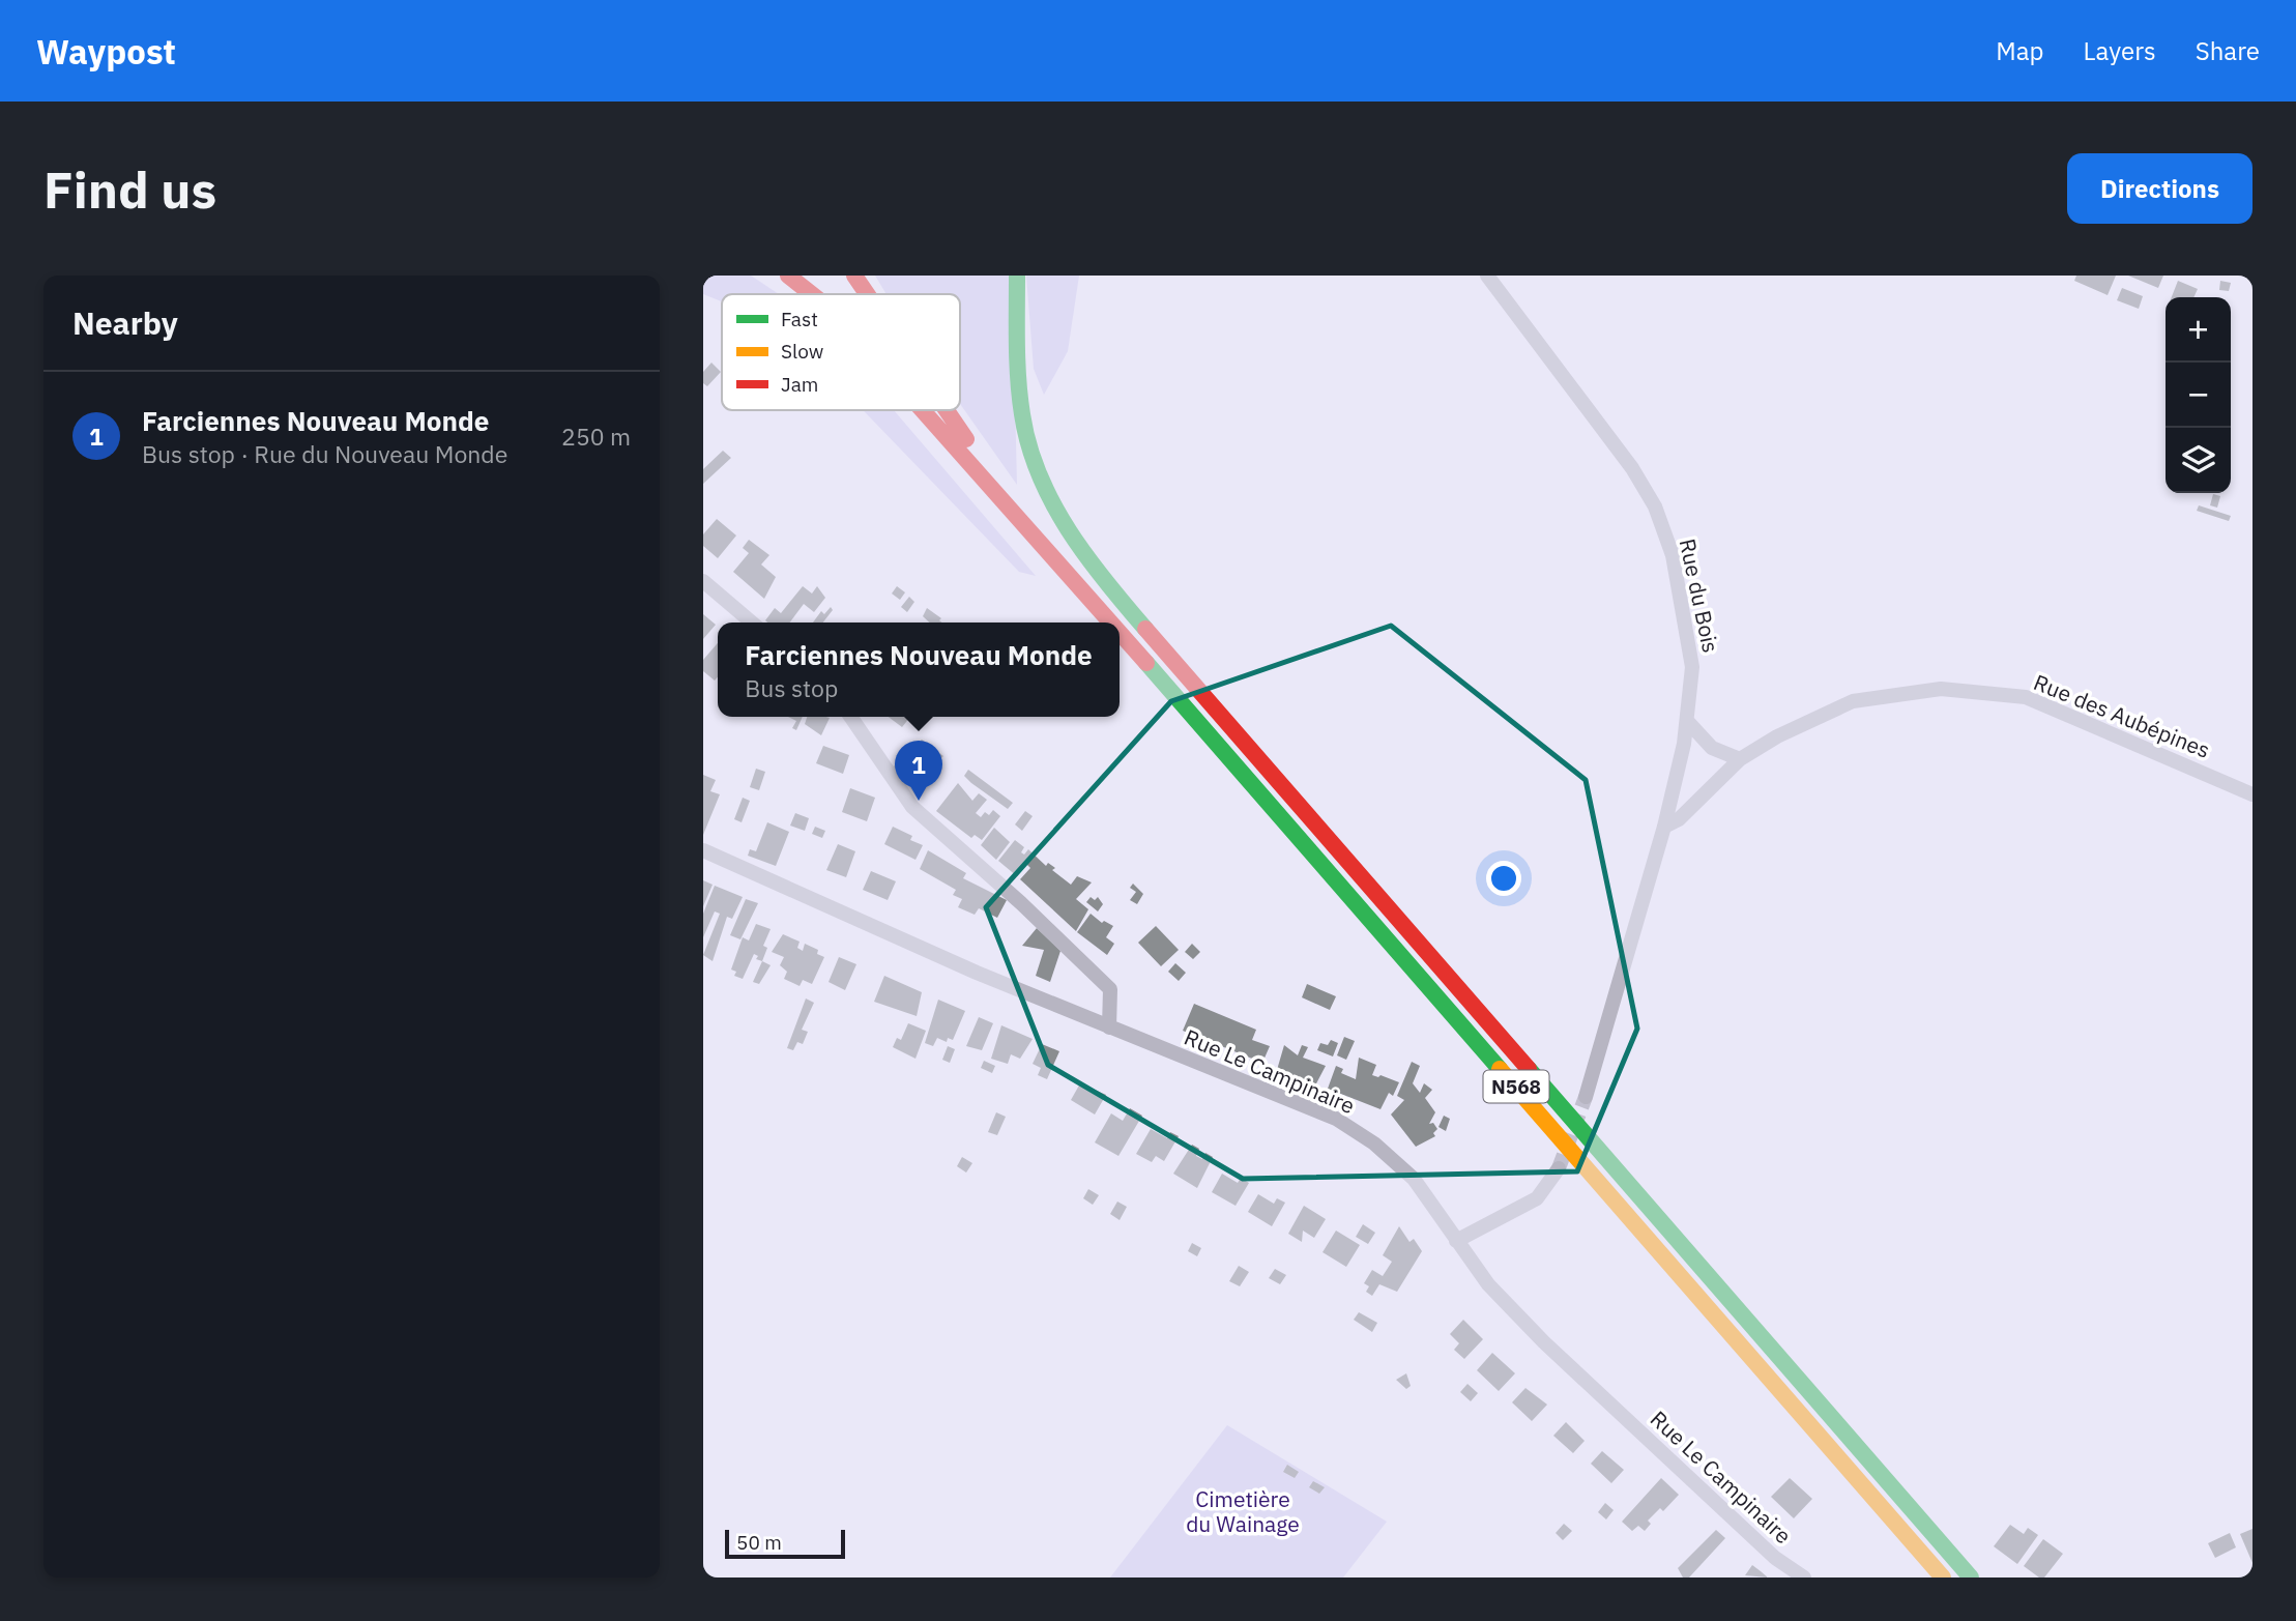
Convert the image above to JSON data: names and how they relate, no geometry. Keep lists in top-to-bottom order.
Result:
{
  "streets": {
    "highway": ["N568"],
    "street": ["Rue du Bois", "Rue des Aubépines", "Rue Le Campinaire"]
  },
  "crossings": [
    ["Rue du Bois", "Rue des Aubépines"]
  ],
  "parks": ["Cimetière du Wainage"],
  "legend": ["Fast", "Slow", "Jam"],
  "scale_bar": "50 m",
  "page": {
    "header": "Waypost",
    "nav": ["Map", "Layers", "Share"],
    "buttons": "Directions",
    "title": "Find us",
    "heading": "Nearby",
    "map_buttons": ["+", "−"],
    "list": [
      {
        "mark": "1",
        "name": "Farciennes Nouveau Monde",
        "note": "Bus stop · Rue du Nouveau Monde",
        "value": "250 m"
      }
    ],
    "popup": ["Farciennes Nouveau Monde", "Bus stop"],
    "pins": "1",
    "scale": "50 m"
  }
}
